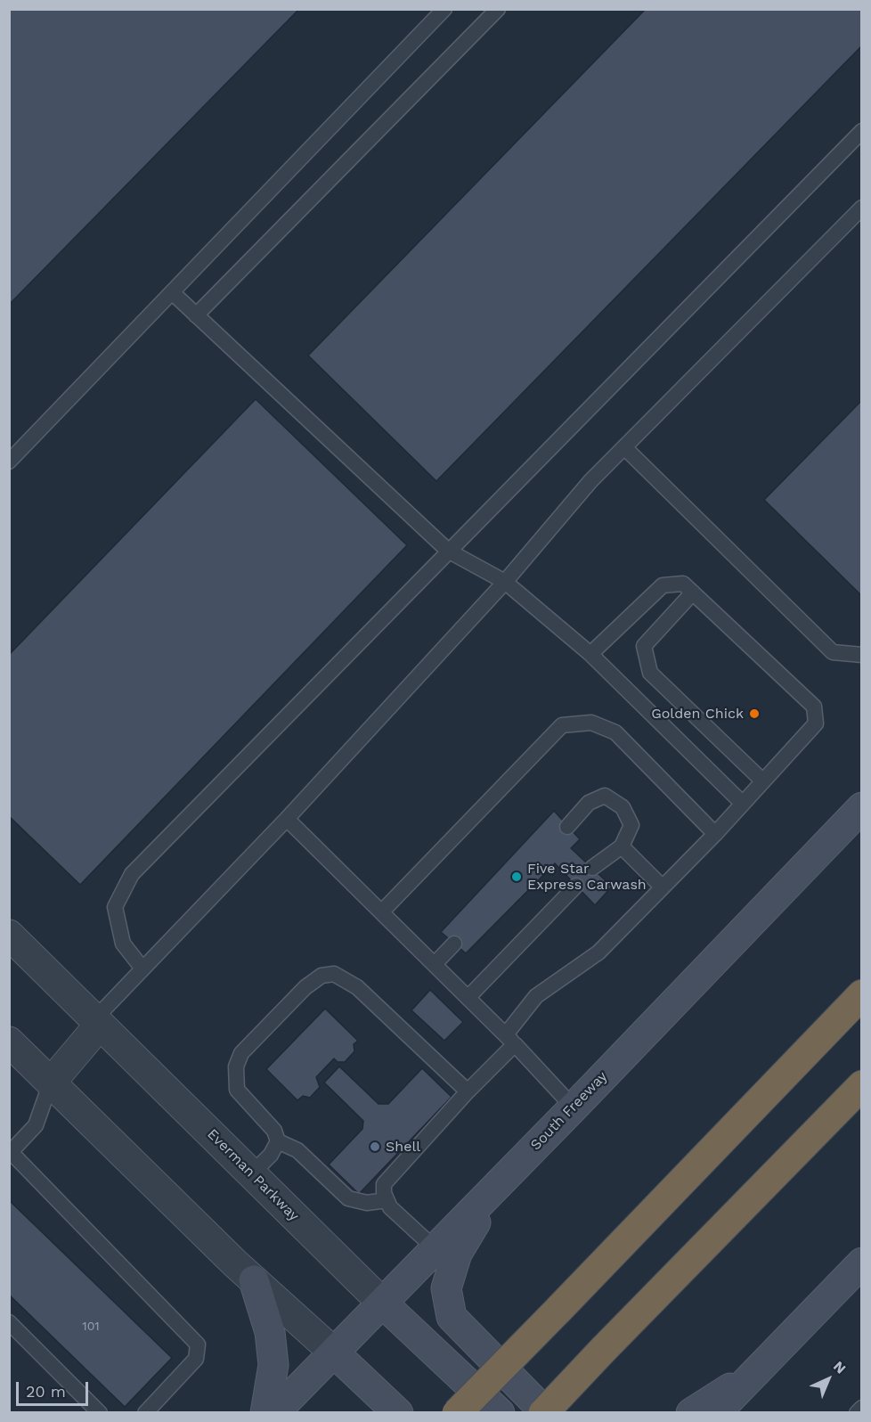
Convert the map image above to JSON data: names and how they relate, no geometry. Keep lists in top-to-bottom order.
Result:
{
  "streets": {
    "main road": ["South Freeway", "Everman Parkway"]
  },
  "crossings": [
    ["South Freeway", "Everman Parkway"]
  ],
  "places": ["Golden Chick", "Five Star Express Carwash", "Shell"],
  "house_numbers": ["101"],
  "scale_bar": "20 m",
  "north": "top right"
}
